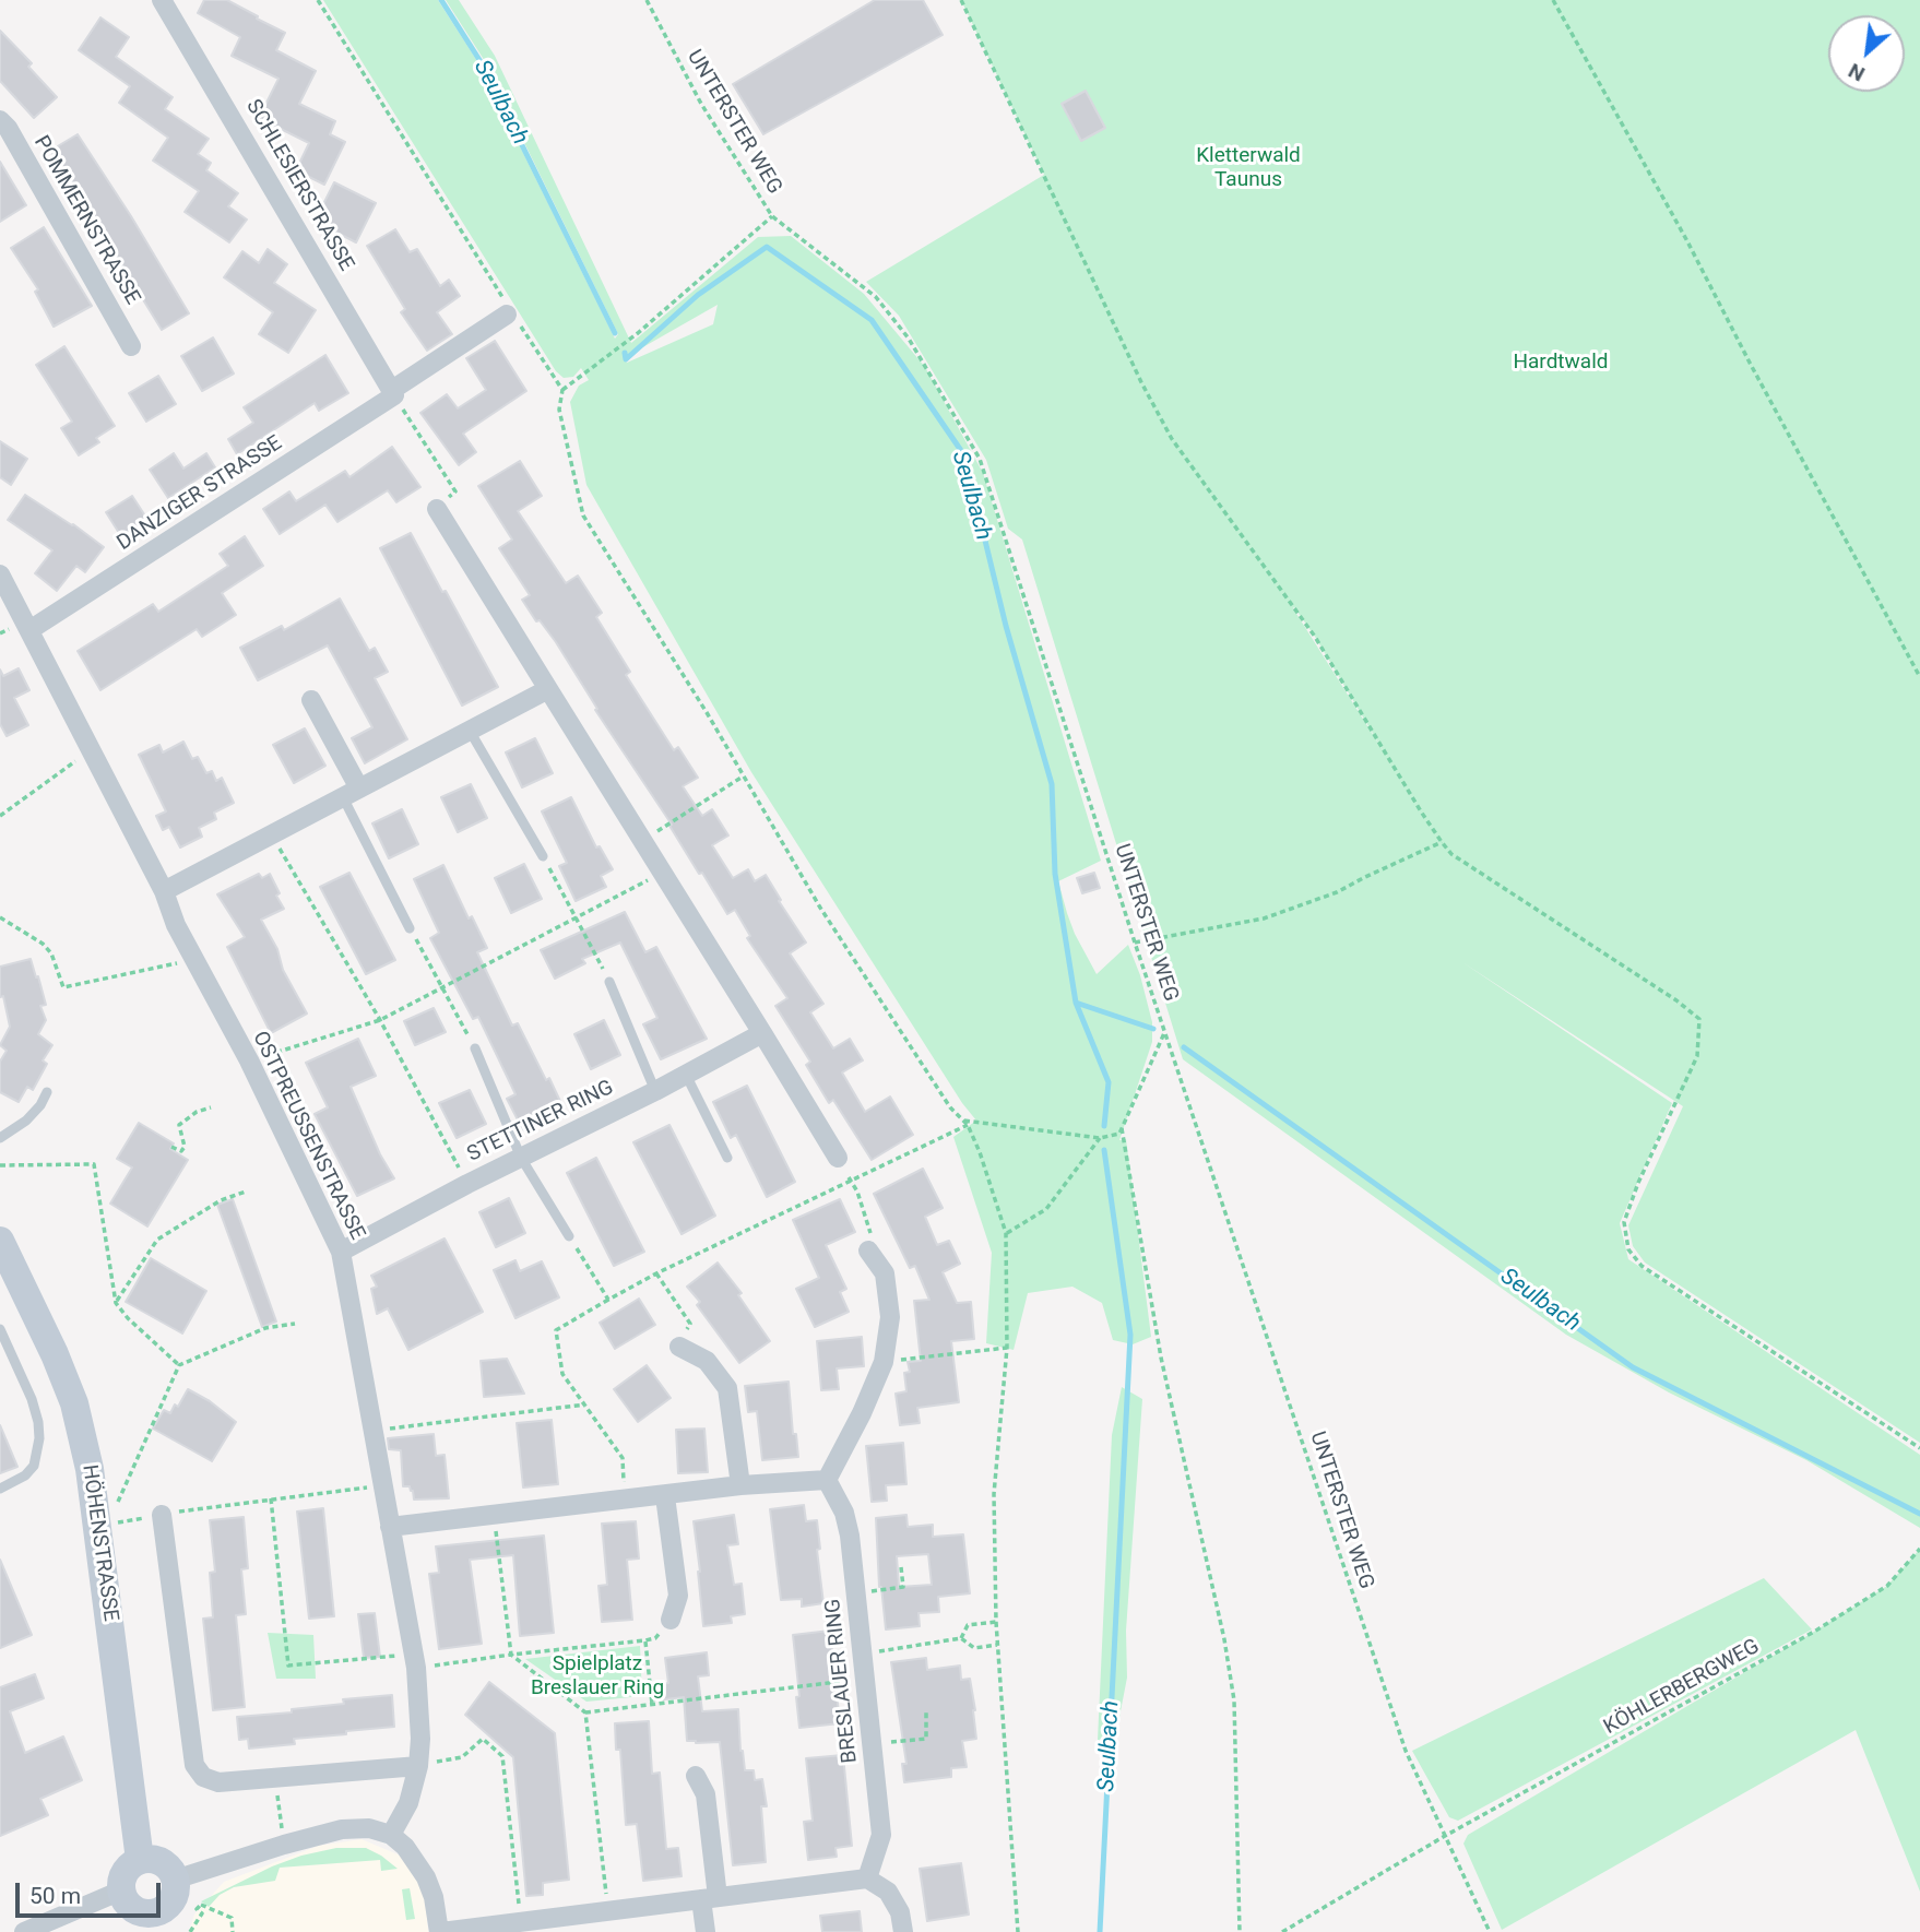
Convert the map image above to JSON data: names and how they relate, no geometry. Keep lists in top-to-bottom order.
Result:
{
  "streets": {
    "street": [
      "SCHLESIERSTRASSE",
      "POMMERNSTRASSE",
      "DANZIGER STRASSE",
      "STETTINER RING",
      "OSTPREUSSENSTRASSE",
      "HÖHENSTRASSE",
      "BRESLAUER RING"
    ],
    "path": ["UNTERSTER WEG", "KÖHLERBERGWEG"]
  },
  "crossings": [
    ["UNTERSTER WEG", "KÖHLERBERGWEG"],
    ["SCHLESIERSTRASSE", "DANZIGER STRASSE"],
    ["DANZIGER STRASSE", "OSTPREUSSENSTRASSE"],
    ["STETTINER RING", "OSTPREUSSENSTRASSE"]
  ],
  "water": ["Seulbach"],
  "parks": ["Kletterwald Taunus", "Hardtwald", "Spielplatz Breslauer Ring"],
  "scale_bar": "50 m",
  "north": "bottom left"
}
